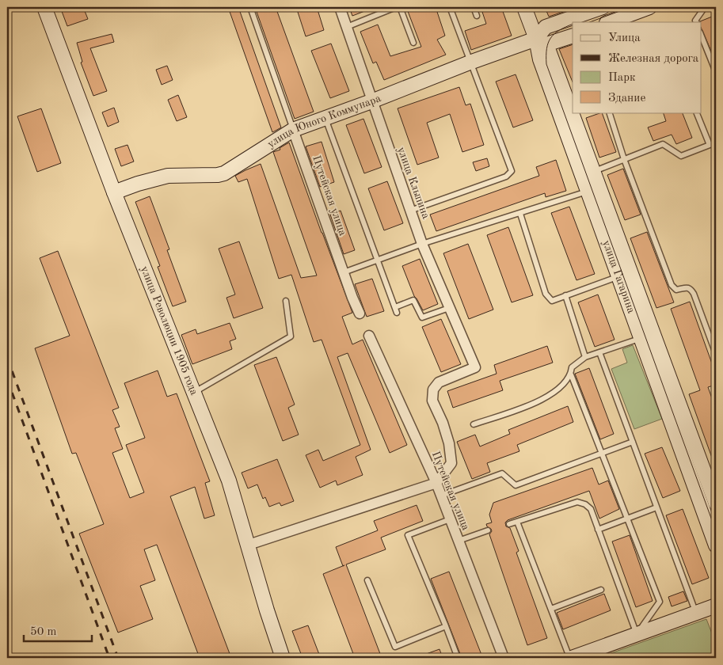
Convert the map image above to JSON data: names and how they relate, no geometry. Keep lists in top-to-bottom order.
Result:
{
  "streets": {
    "street": [
      "улица Юного Коммунара",
      "улица Клыпина",
      "Путейская улица",
      "улица Гагарина",
      "улица Революции 1905 года"
    ]
  },
  "crossings": [
    ["улица Юного Коммунара", "улица Клыпина"],
    ["улица Юного Коммунара", "Путейская улица"],
    ["улица Юного Коммунара", "улица Гагарина"],
    ["улица Юного Коммунара", "улица Революции 1905 года"],
    ["улица Клыпина", "Путейская улица"]
  ],
  "legend": [
    "Улица",
    "Железная дорога",
    "Парк",
    "Здание"
  ],
  "scale_bar": "50 m"
}
